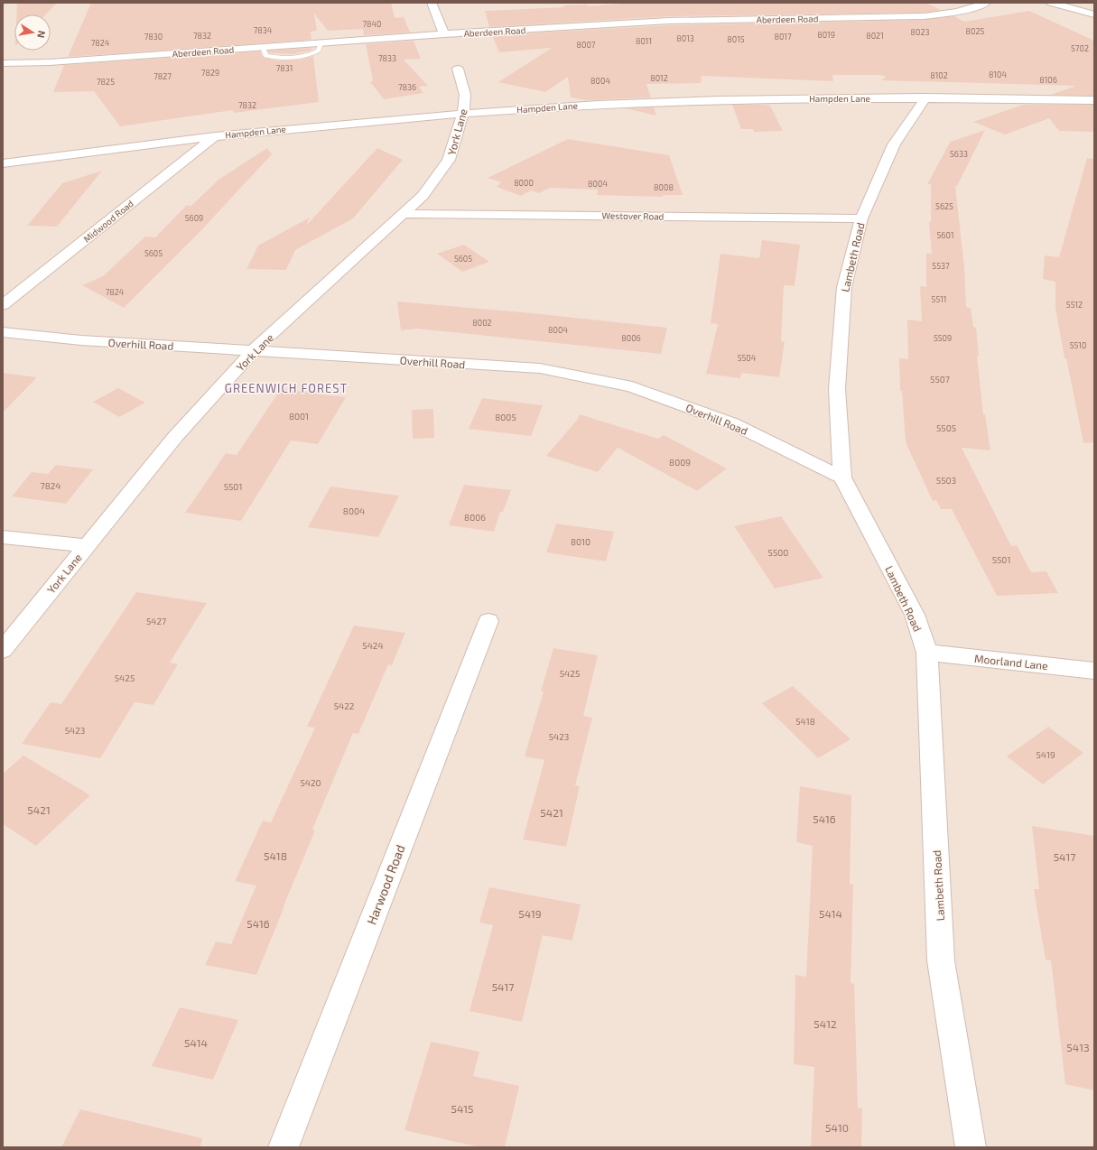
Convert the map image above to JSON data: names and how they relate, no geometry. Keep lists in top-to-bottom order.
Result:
{
  "streets": {
    "street": [
      "Aberdeen Road",
      "Hampden Lane",
      "York Lane",
      "Westover Road",
      "Midwood Road",
      "Lambeth Road",
      "Overhill Road",
      "Moorland Lane",
      "Harwood Road"
    ]
  },
  "crossings": [
    ["Hampden Lane", "York Lane"],
    ["Hampden Lane", "Midwood Road"],
    ["Hampden Lane", "Lambeth Road"],
    ["York Lane", "Westover Road"],
    ["York Lane", "Overhill Road"],
    ["Westover Road", "Lambeth Road"],
    ["Lambeth Road", "Overhill Road"],
    ["Lambeth Road", "Moorland Lane"]
  ],
  "districts": ["GREENWICH FOREST"],
  "house_numbers": [
    "7840",
    "7834",
    "8025",
    "8023",
    "8019",
    "7832",
    "8021",
    "7830",
    "8017",
    "8013",
    "8015",
    "8011",
    "7824",
    "8007",
    "5702",
    "7833",
    "7831",
    "7829",
    "8104",
    "8102",
    "7827",
    "8012",
    "8106",
    "8004",
    "7825",
    "7836",
    "7832",
    "5633",
    "8000",
    "8004",
    "8008",
    "5625",
    "5609",
    "5601",
    "5605",
    "5605",
    "5537",
    "7824",
    "5511",
    "5512",
    "8002",
    "8004",
    "8006",
    "5509",
    "5510",
    "5504",
    "5507",
    "8001",
    "8005",
    "5505",
    "8009",
    "5503",
    "7824",
    "5501",
    "8004",
    "8006",
    "8010",
    "5500",
    "5501",
    "5427",
    "5424",
    "5425",
    "5425",
    "5422",
    "5418",
    "5423",
    "5423",
    "5419",
    "5420",
    "5421",
    "5421",
    "5416",
    "5418",
    "5417",
    "5419",
    "5414",
    "5416",
    "5417",
    "5412",
    "5414",
    "5413",
    "5415",
    "5410"
  ],
  "north": "right"
}
